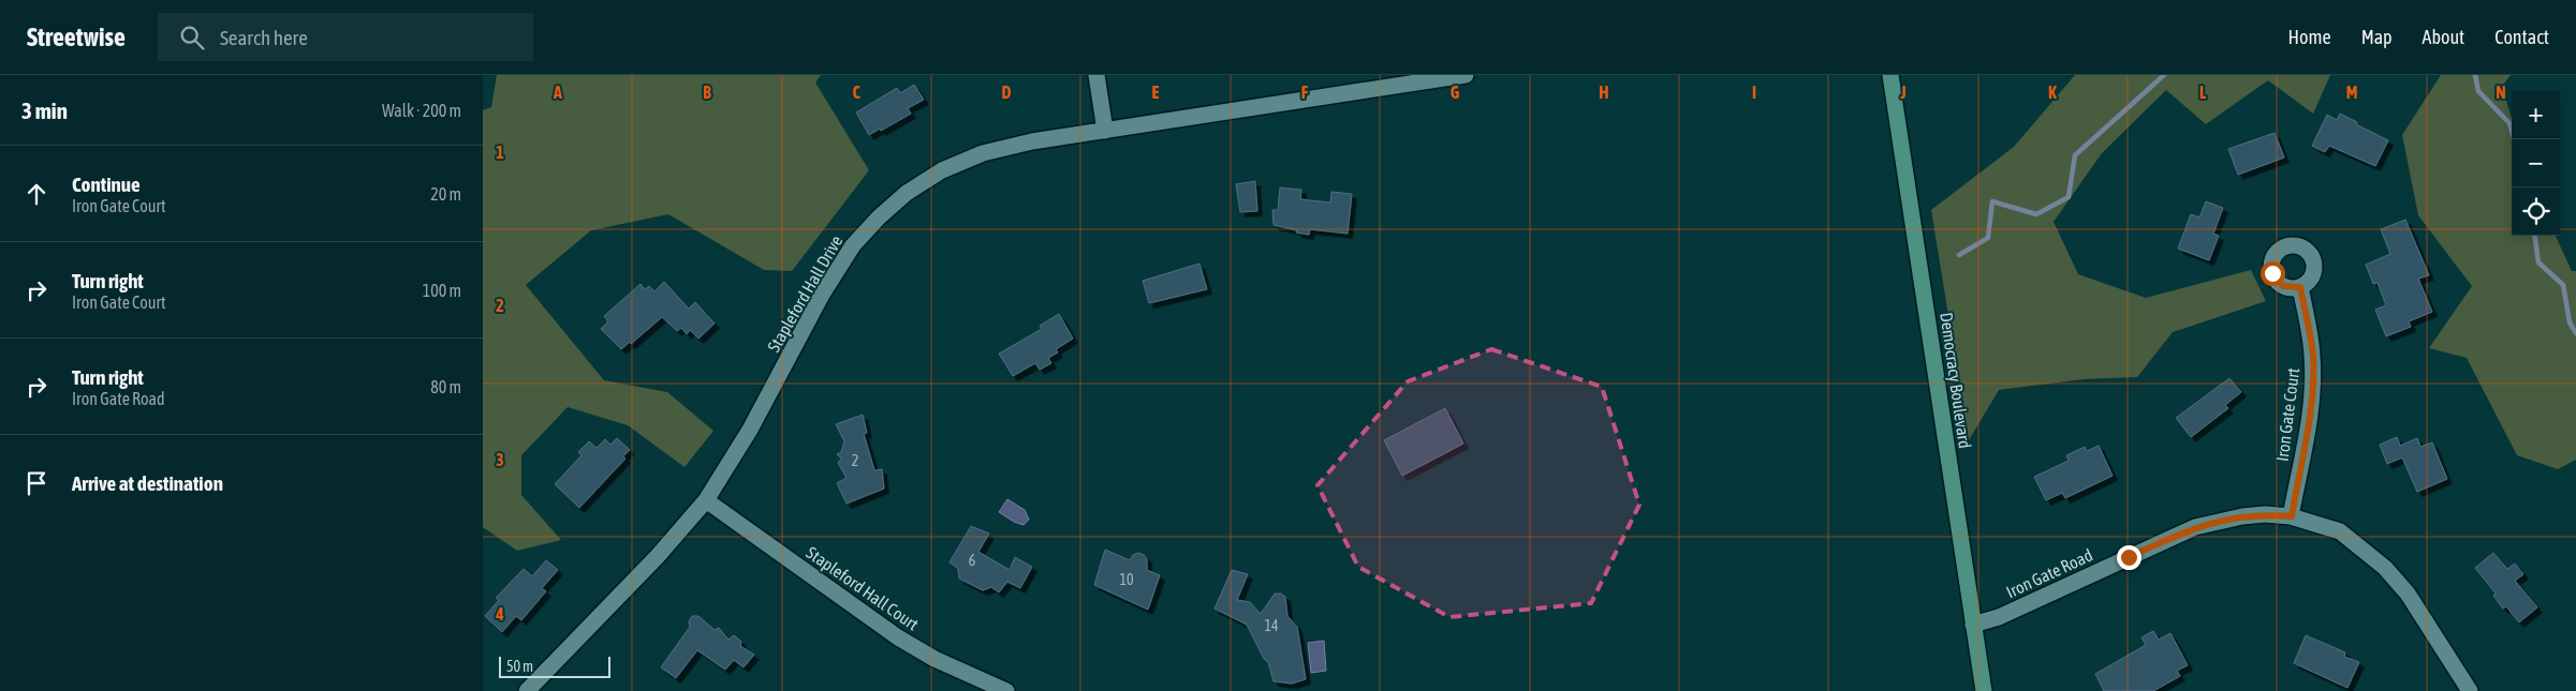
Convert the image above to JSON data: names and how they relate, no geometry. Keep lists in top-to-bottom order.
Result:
{
  "streets": {
    "main road": ["Democracy Boulevard"],
    "street": [
      "Stapleford Hall Drive",
      "Iron Gate Court",
      "Iron Gate Road",
      "Stapleford Hall Court"
    ]
  },
  "crossings": [
    ["Stapleford Hall Drive", "Stapleford Hall Court"],
    ["Democracy Boulevard", "Iron Gate Road"],
    ["Iron Gate Court", "Iron Gate Road"]
  ],
  "house_numbers": [
    "2",
    "6",
    "10",
    "14"
  ],
  "scale_bar": "50 m",
  "page": {
    "header": "Streetwise",
    "search": "Search here",
    "nav": [
      "Home",
      "Map",
      "About",
      "Contact"
    ],
    "heading": ["3 min", "Walk · 200 m"],
    "map_buttons": ["+", "−"],
    "list": [
      ["Continue", "Iron Gate Court", "20 m"],
      ["Turn right", "Iron Gate Court", "100 m"],
      ["Turn right", "Iron Gate Road", "80 m"],
      "Arrive at destination"
    ],
    "scale": "50 m"
  },
  "grid": {
    "columns": [
      "A",
      "B",
      "C",
      "D",
      "E",
      "F",
      "G",
      "H",
      "I",
      "J",
      "K",
      "L",
      "M",
      "N"
    ],
    "rows": [
      "1",
      "2",
      "3",
      "4"
    ]
  }
}
